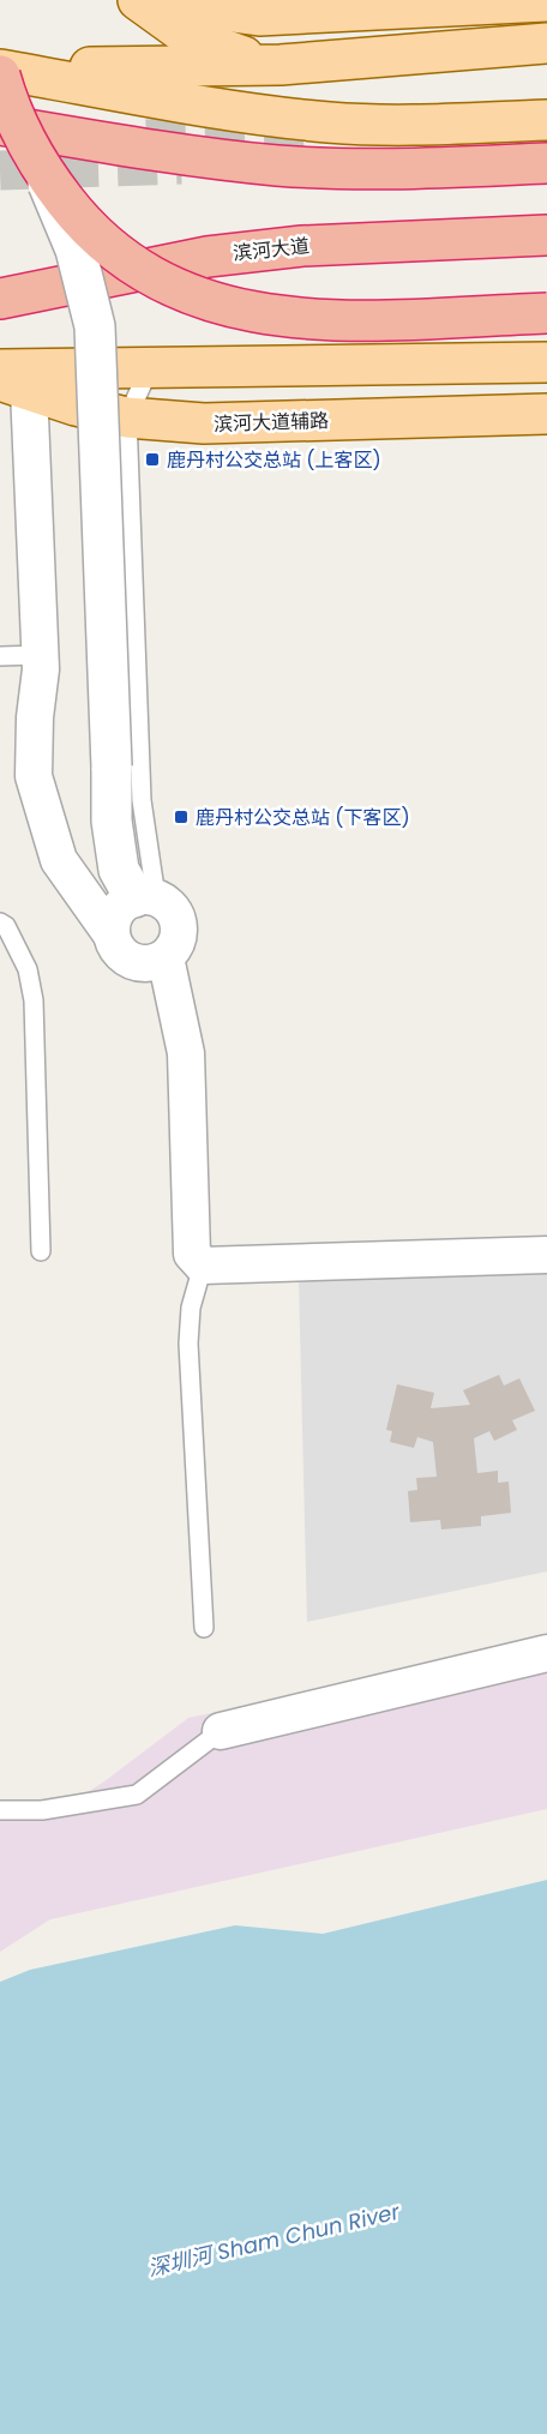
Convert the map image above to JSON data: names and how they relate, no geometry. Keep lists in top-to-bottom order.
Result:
{
  "streets": {
    "highway": ["滨河大道"],
    "main road": ["滨河大道辅路"]
  },
  "water": ["深圳河 Sham Chun River"],
  "places": {
    "transit": ["鹿丹村公交总站 (上客区)", "鹿丹村公交总站 (下客区)"]
  }
}
